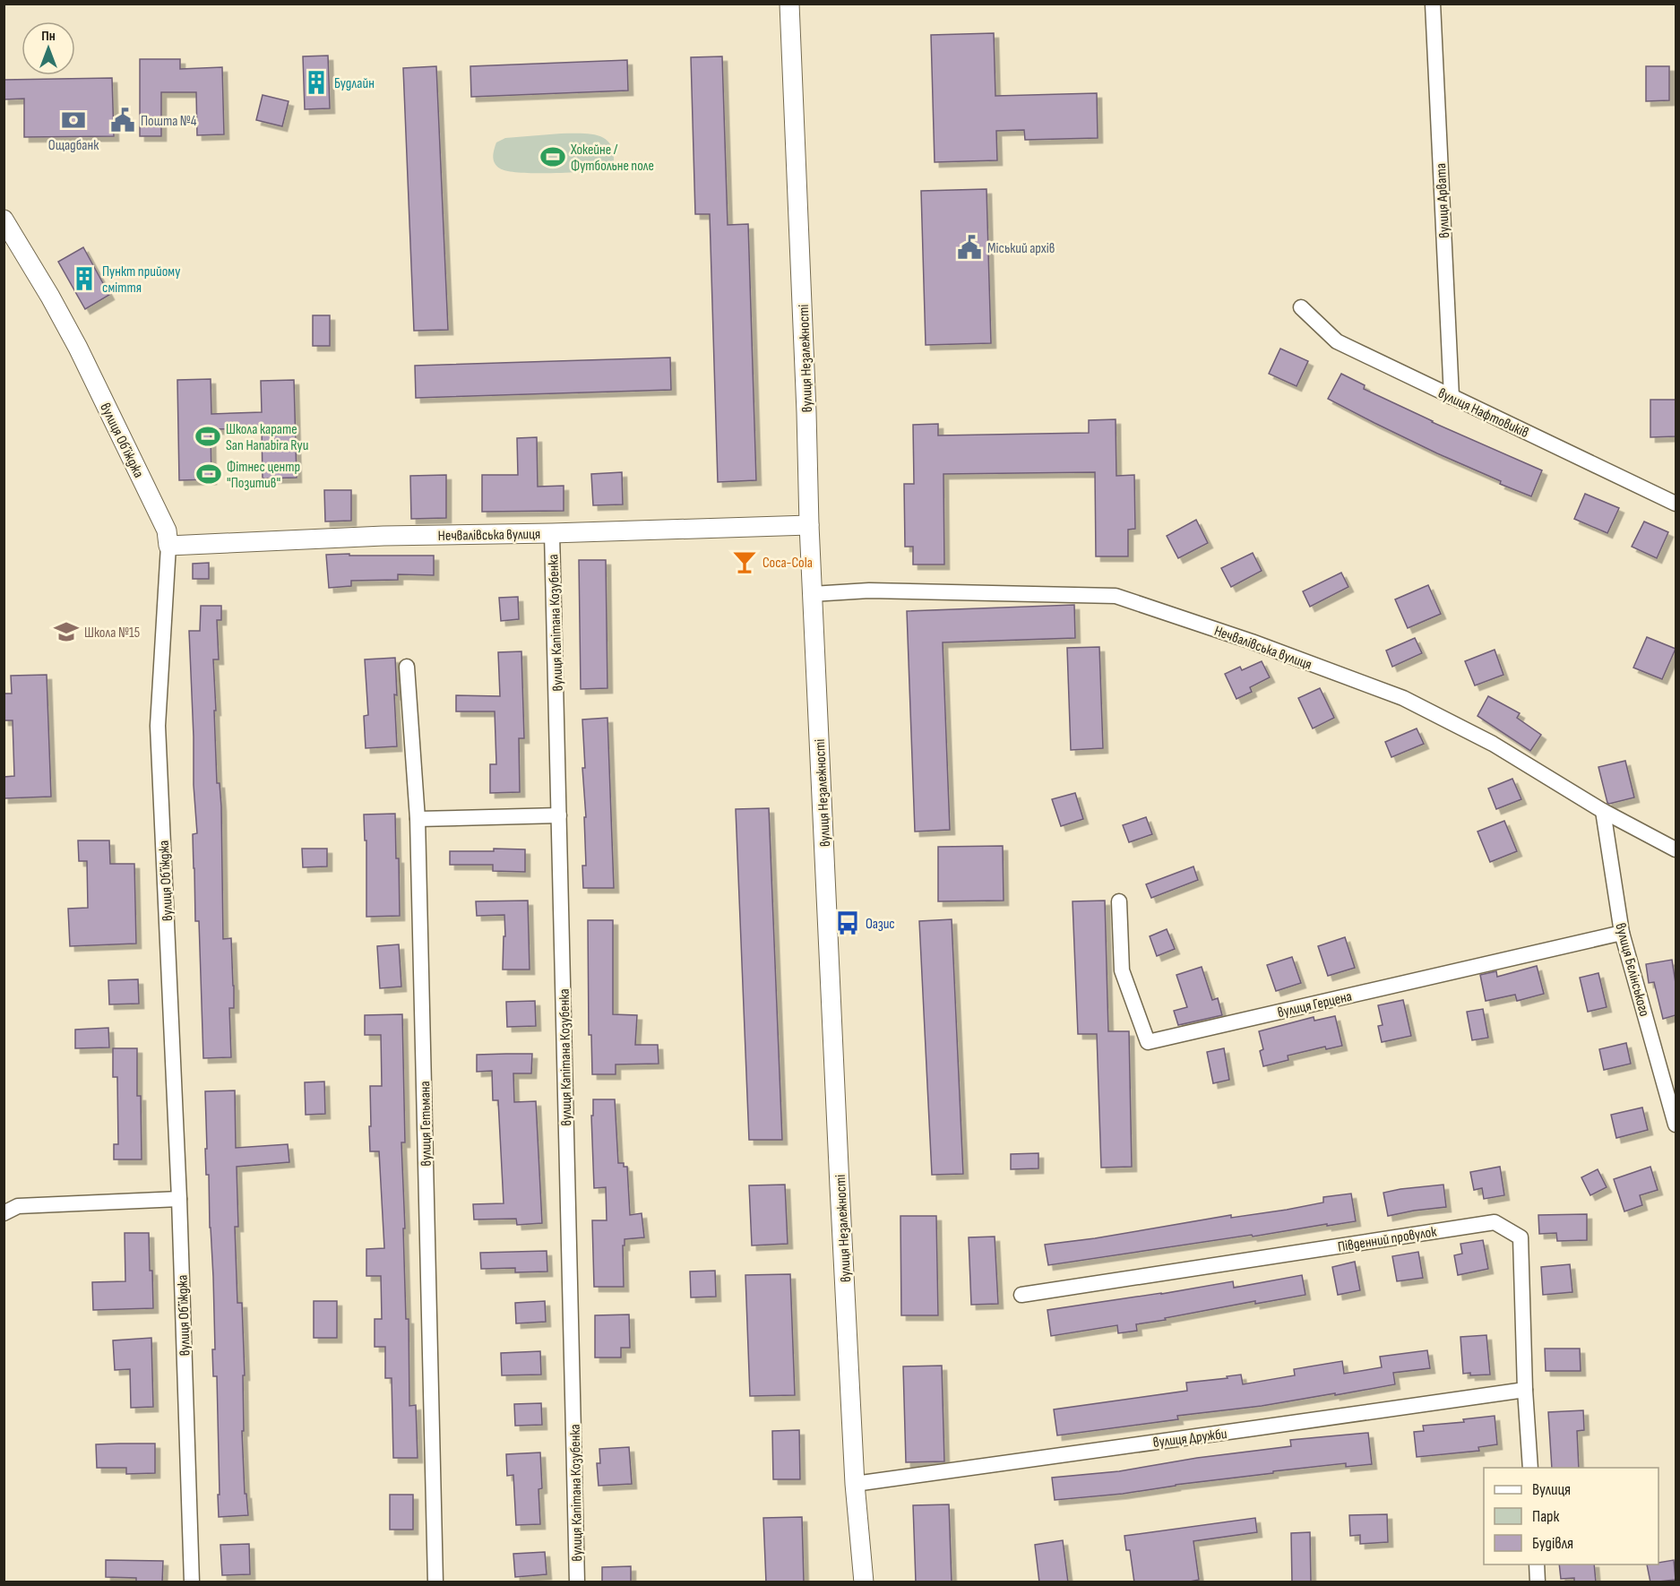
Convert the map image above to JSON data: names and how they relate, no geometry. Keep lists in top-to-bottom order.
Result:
{
  "streets": {
    "street": [
      "вулиця Арвата",
      "вулиця Незалежності",
      "вулиця Нафтовиків",
      "вулиця Обʼїжджа",
      "Нечвалівська вулиця",
      "вулиця Капітана Козубенка",
      "вулиця Бєлінського",
      "вулиця Герцена",
      "вулиця Гетьмана",
      "Південний провулок",
      "вулиця Дружби"
    ]
  },
  "crossings": [
    ["вулиця Арвата", "вулиця Нафтовиків"],
    ["вулиця Незалежності", "Нечвалівська вулиця"],
    ["вулиця Незалежності", "вулиця Дружби"],
    ["вулиця Обʼїжджа", "Нечвалівська вулиця"],
    ["Нечвалівська вулиця", "вулиця Капітана Козубенка"],
    ["Нечвалівська вулиця", "вулиця Бєлінського"],
    ["вулиця Бєлінського", "вулиця Герцена"],
    ["Південний провулок", "вулиця Дружби"]
  ],
  "places": {
    "building": ["Будлайн", "Пункт прийому сміття"],
    "bank": ["Ощадбанк"],
    "public building": ["Пошта №4", "Міський архів"],
    "sports": ["Хокейне / Футбольне поле", "Школа карате San Hanabira Ryu", "Фітнес центр \"Позитив\""],
    "bar": ["Coca-Cola"],
    "school or university": ["Школа №15"],
    "bus stop": ["Оазис"]
  },
  "legend": ["Вулиця", "Парк", "Будівля"],
  "north": "top"
}
